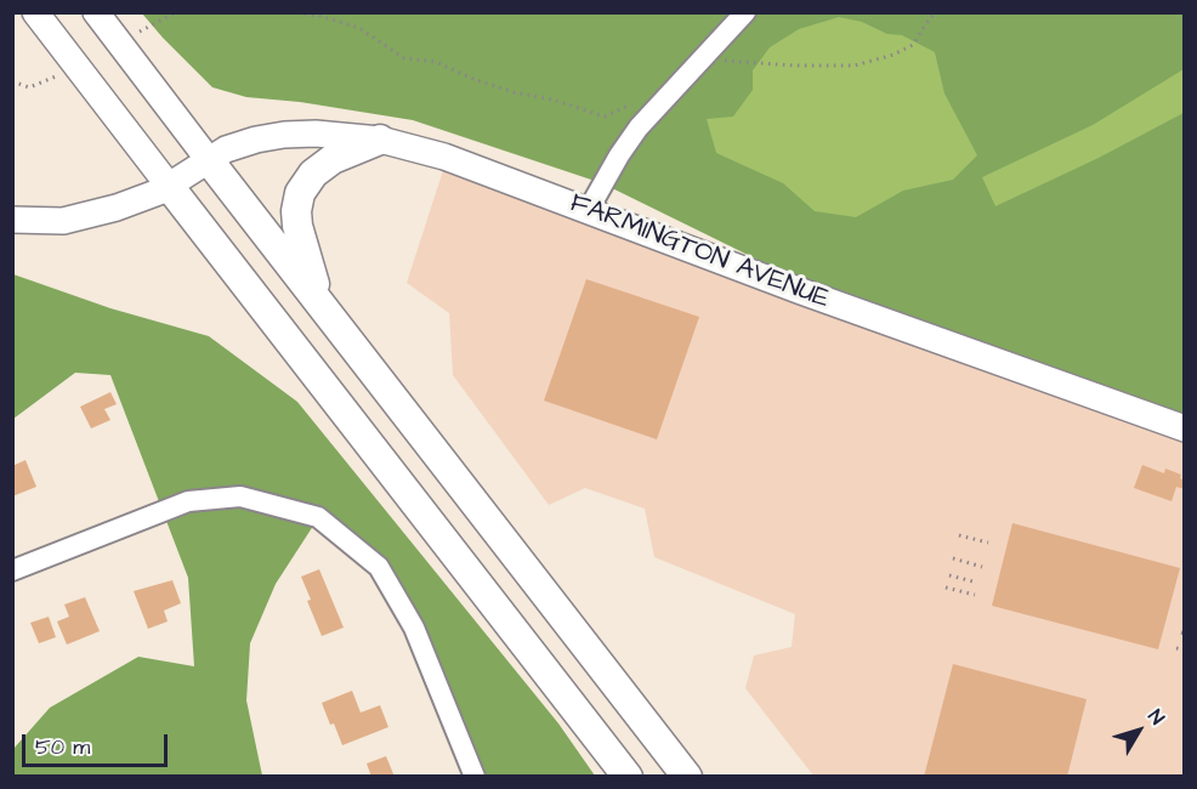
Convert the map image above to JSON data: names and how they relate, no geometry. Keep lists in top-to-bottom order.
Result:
{
  "streets": {
    "main road": ["FARMINGTON AVENUE"]
  },
  "scale_bar": "50 m",
  "north": "top right"
}
